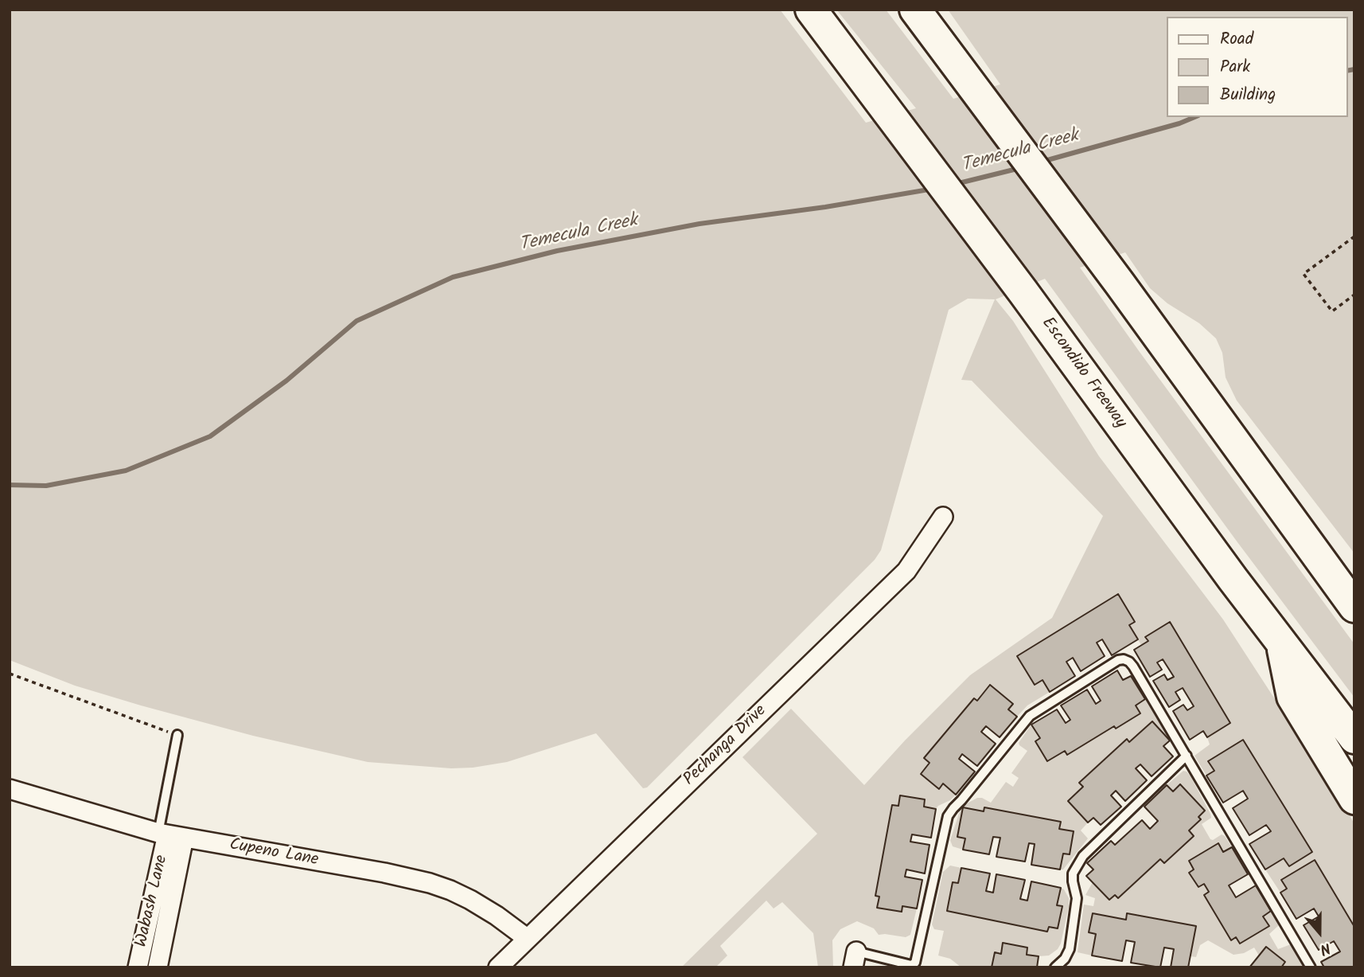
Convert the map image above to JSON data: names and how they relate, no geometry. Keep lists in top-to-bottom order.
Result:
{
  "streets": {
    "highway": ["Escondido Freeway"],
    "street": ["Pechanga Drive", "Cupeno Lane", "Wabash Lane"]
  },
  "crossings": [
    ["Pechanga Drive", "Cupeno Lane"],
    ["Cupeno Lane", "Wabash Lane"]
  ],
  "water": ["Temecula Creek"],
  "legend": ["Road", "Park", "Building"],
  "north": "bottom"
}
